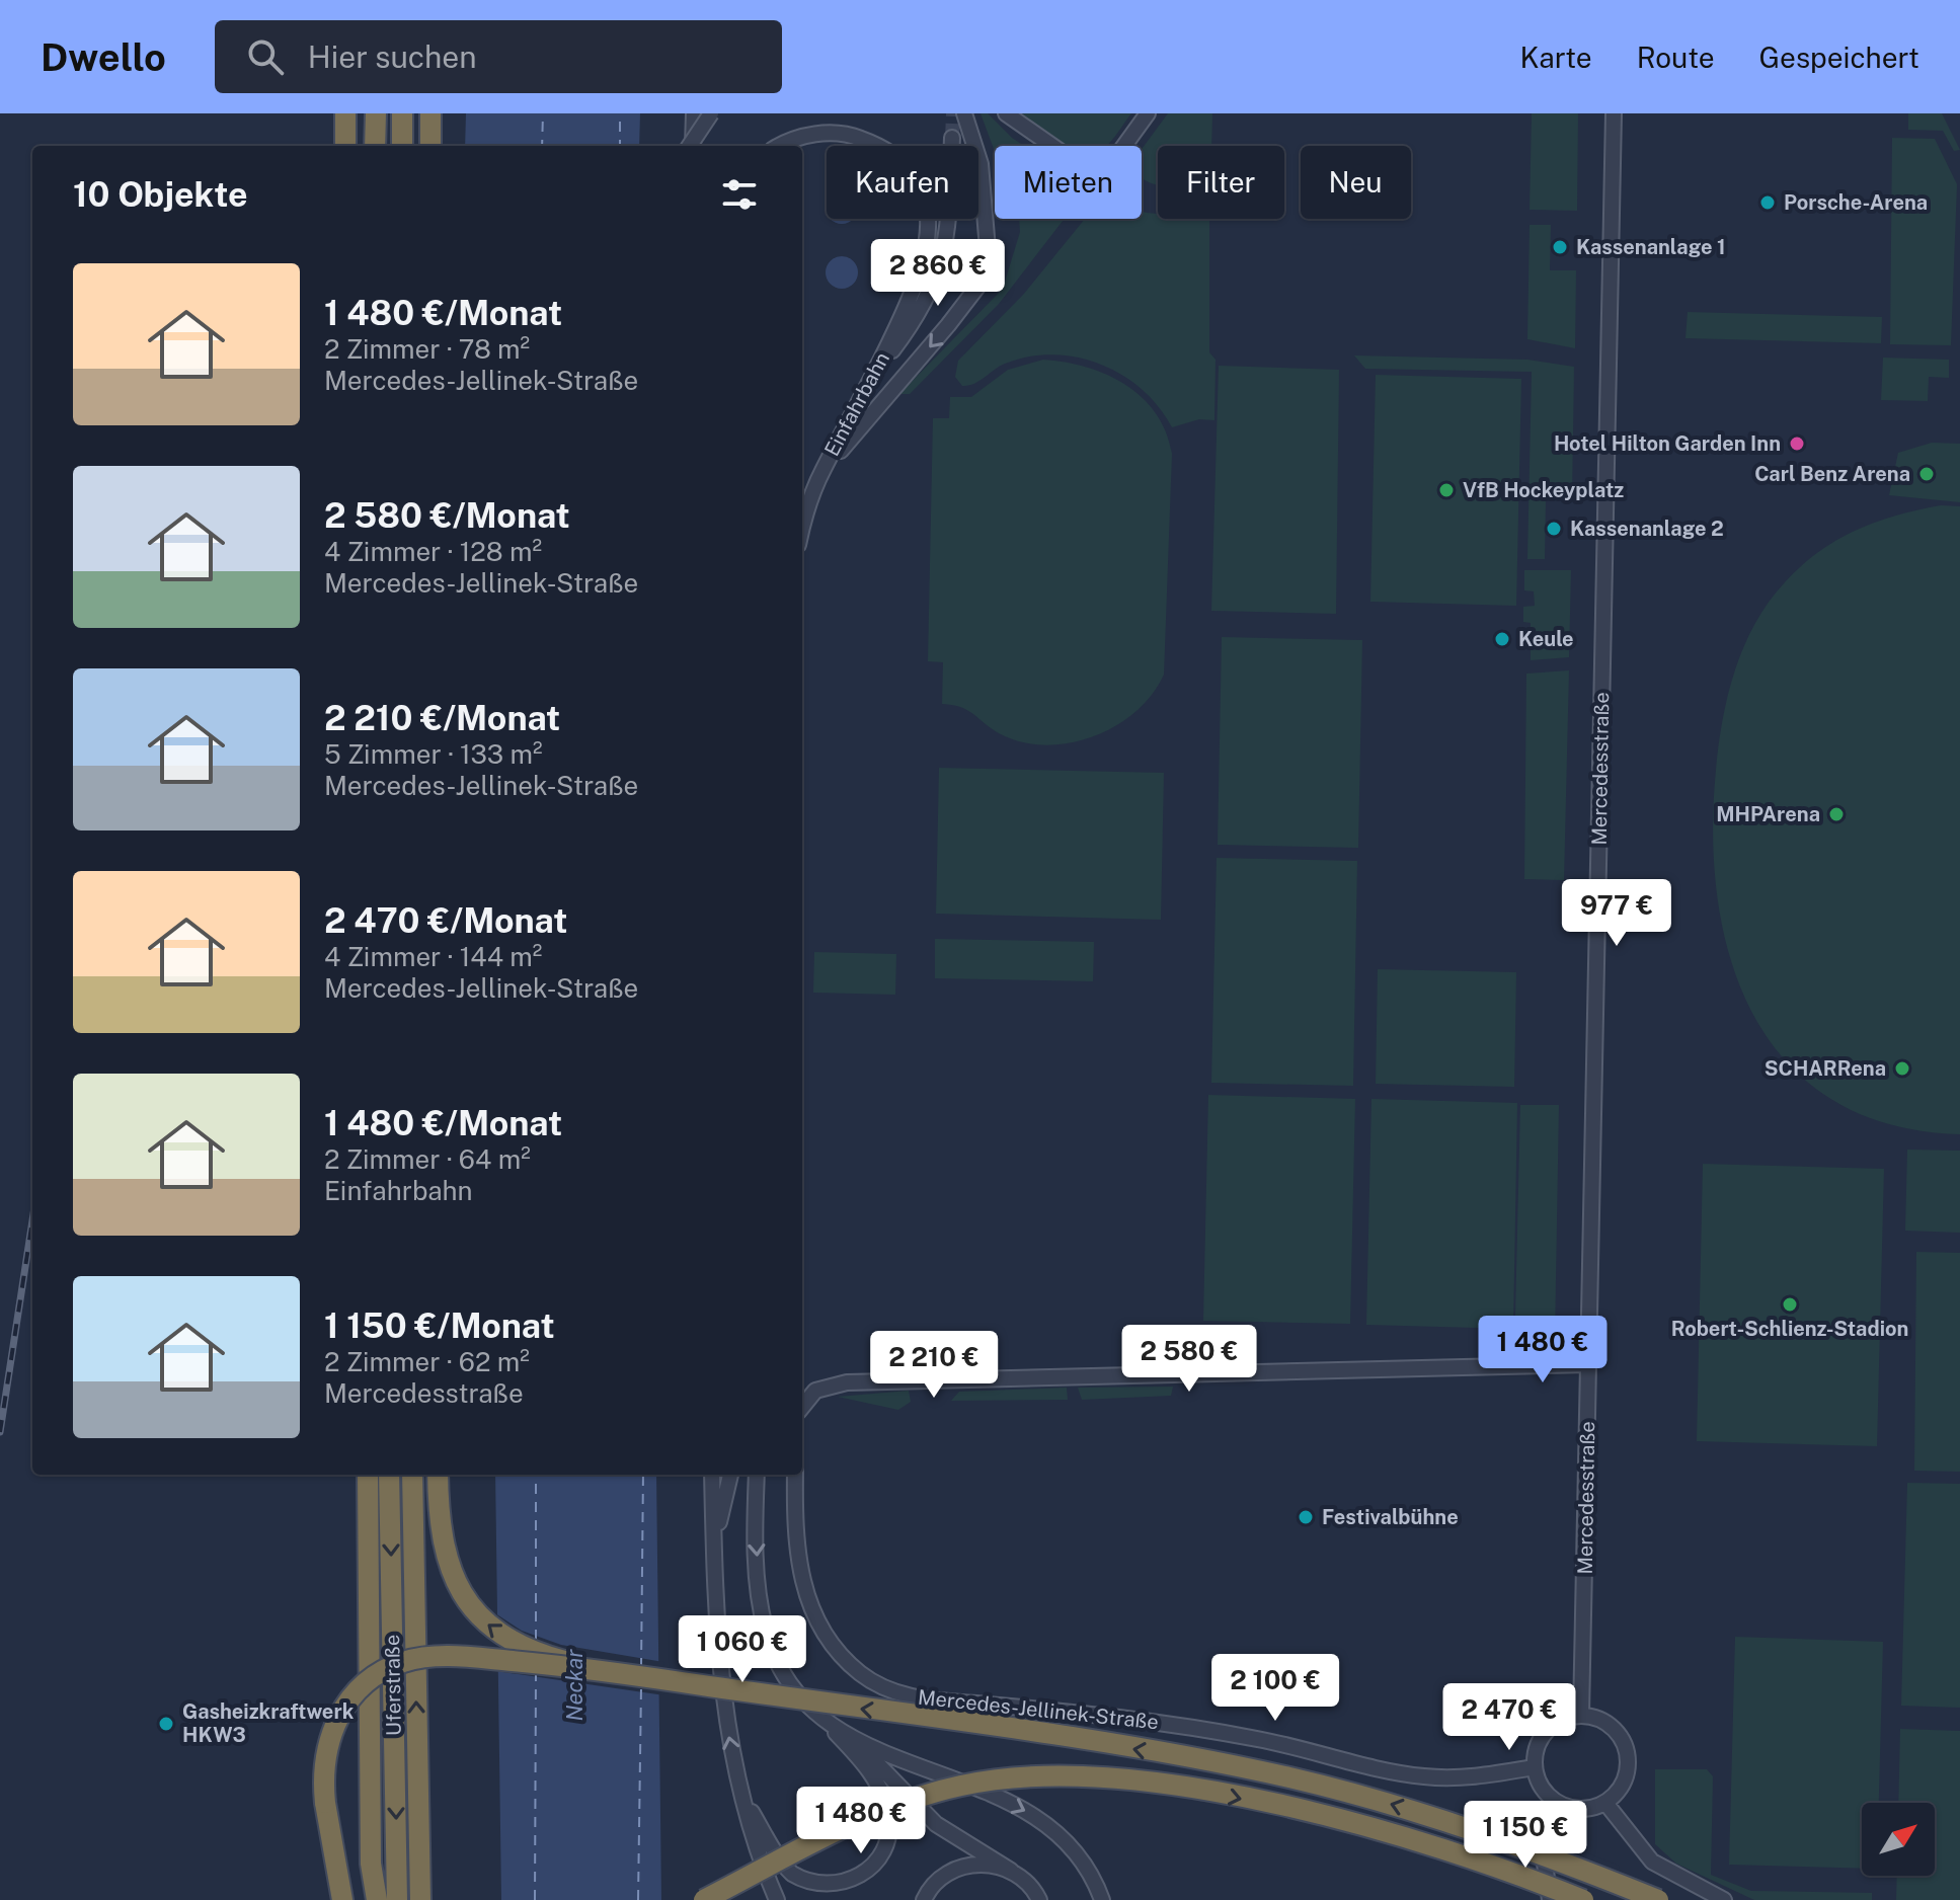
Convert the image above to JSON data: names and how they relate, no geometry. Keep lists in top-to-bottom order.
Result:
{
  "streets": {
    "highway": ["Uferstraße"],
    "street": ["Einfahrbahn", "Mercedesstraße", "Mercedes-Jellinek-Straße"]
  },
  "crossings": [
    ["Mercedesstraße", "Mercedes-Jellinek-Straße"]
  ],
  "water": ["Neckar"],
  "places": [
    "Porsche-Arena",
    "Kassenanlage 1",
    "Hotel Hilton Garden Inn",
    "Carl Benz Arena",
    "VfB Hockeyplatz",
    "Kassenanlage 2",
    "Keule",
    "MHPArena",
    "SCHARRena",
    "Robert-Schlienz-Stadion",
    "Festivalbühne",
    "Gasheizkraftwerk HKW3"
  ],
  "north": "top right",
  "page": {
    "header": "Dwello",
    "search": "Hier suchen",
    "nav": ["Karte", "Route", "Gespeichert"],
    "chip": [
      "Kaufen",
      "Mieten",
      "Filter",
      "Neu"
    ],
    "heading": "10 Objekte",
    "price": [
      "2 860 €",
      "977 €",
      "1 480 €",
      "2 580 €",
      "2 210 €",
      "1 060 €",
      "2 100 €",
      "2 470 €",
      "1 480 €",
      "1 150 €"
    ],
    "list": [
      {
        "name": "1 480 €/Monat",
        "note": "2 Zimmer · 78 m² · Mercedes-Jellinek-Straße"
      },
      {
        "name": "2 580 €/Monat",
        "note": "4 Zimmer · 128 m² · Mercedes-Jellinek-Straße"
      },
      {
        "name": "2 210 €/Monat",
        "note": "5 Zimmer · 133 m² · Mercedes-Jellinek-Straße"
      },
      {
        "name": "2 470 €/Monat",
        "note": "4 Zimmer · 144 m² · Mercedes-Jellinek-Straße"
      },
      {
        "name": "1 480 €/Monat",
        "note": "2 Zimmer · 64 m² · Einfahrbahn"
      },
      {
        "name": "1 150 €/Monat",
        "note": "2 Zimmer · 62 m² · Mercedesstraße"
      }
    ]
  }
}
